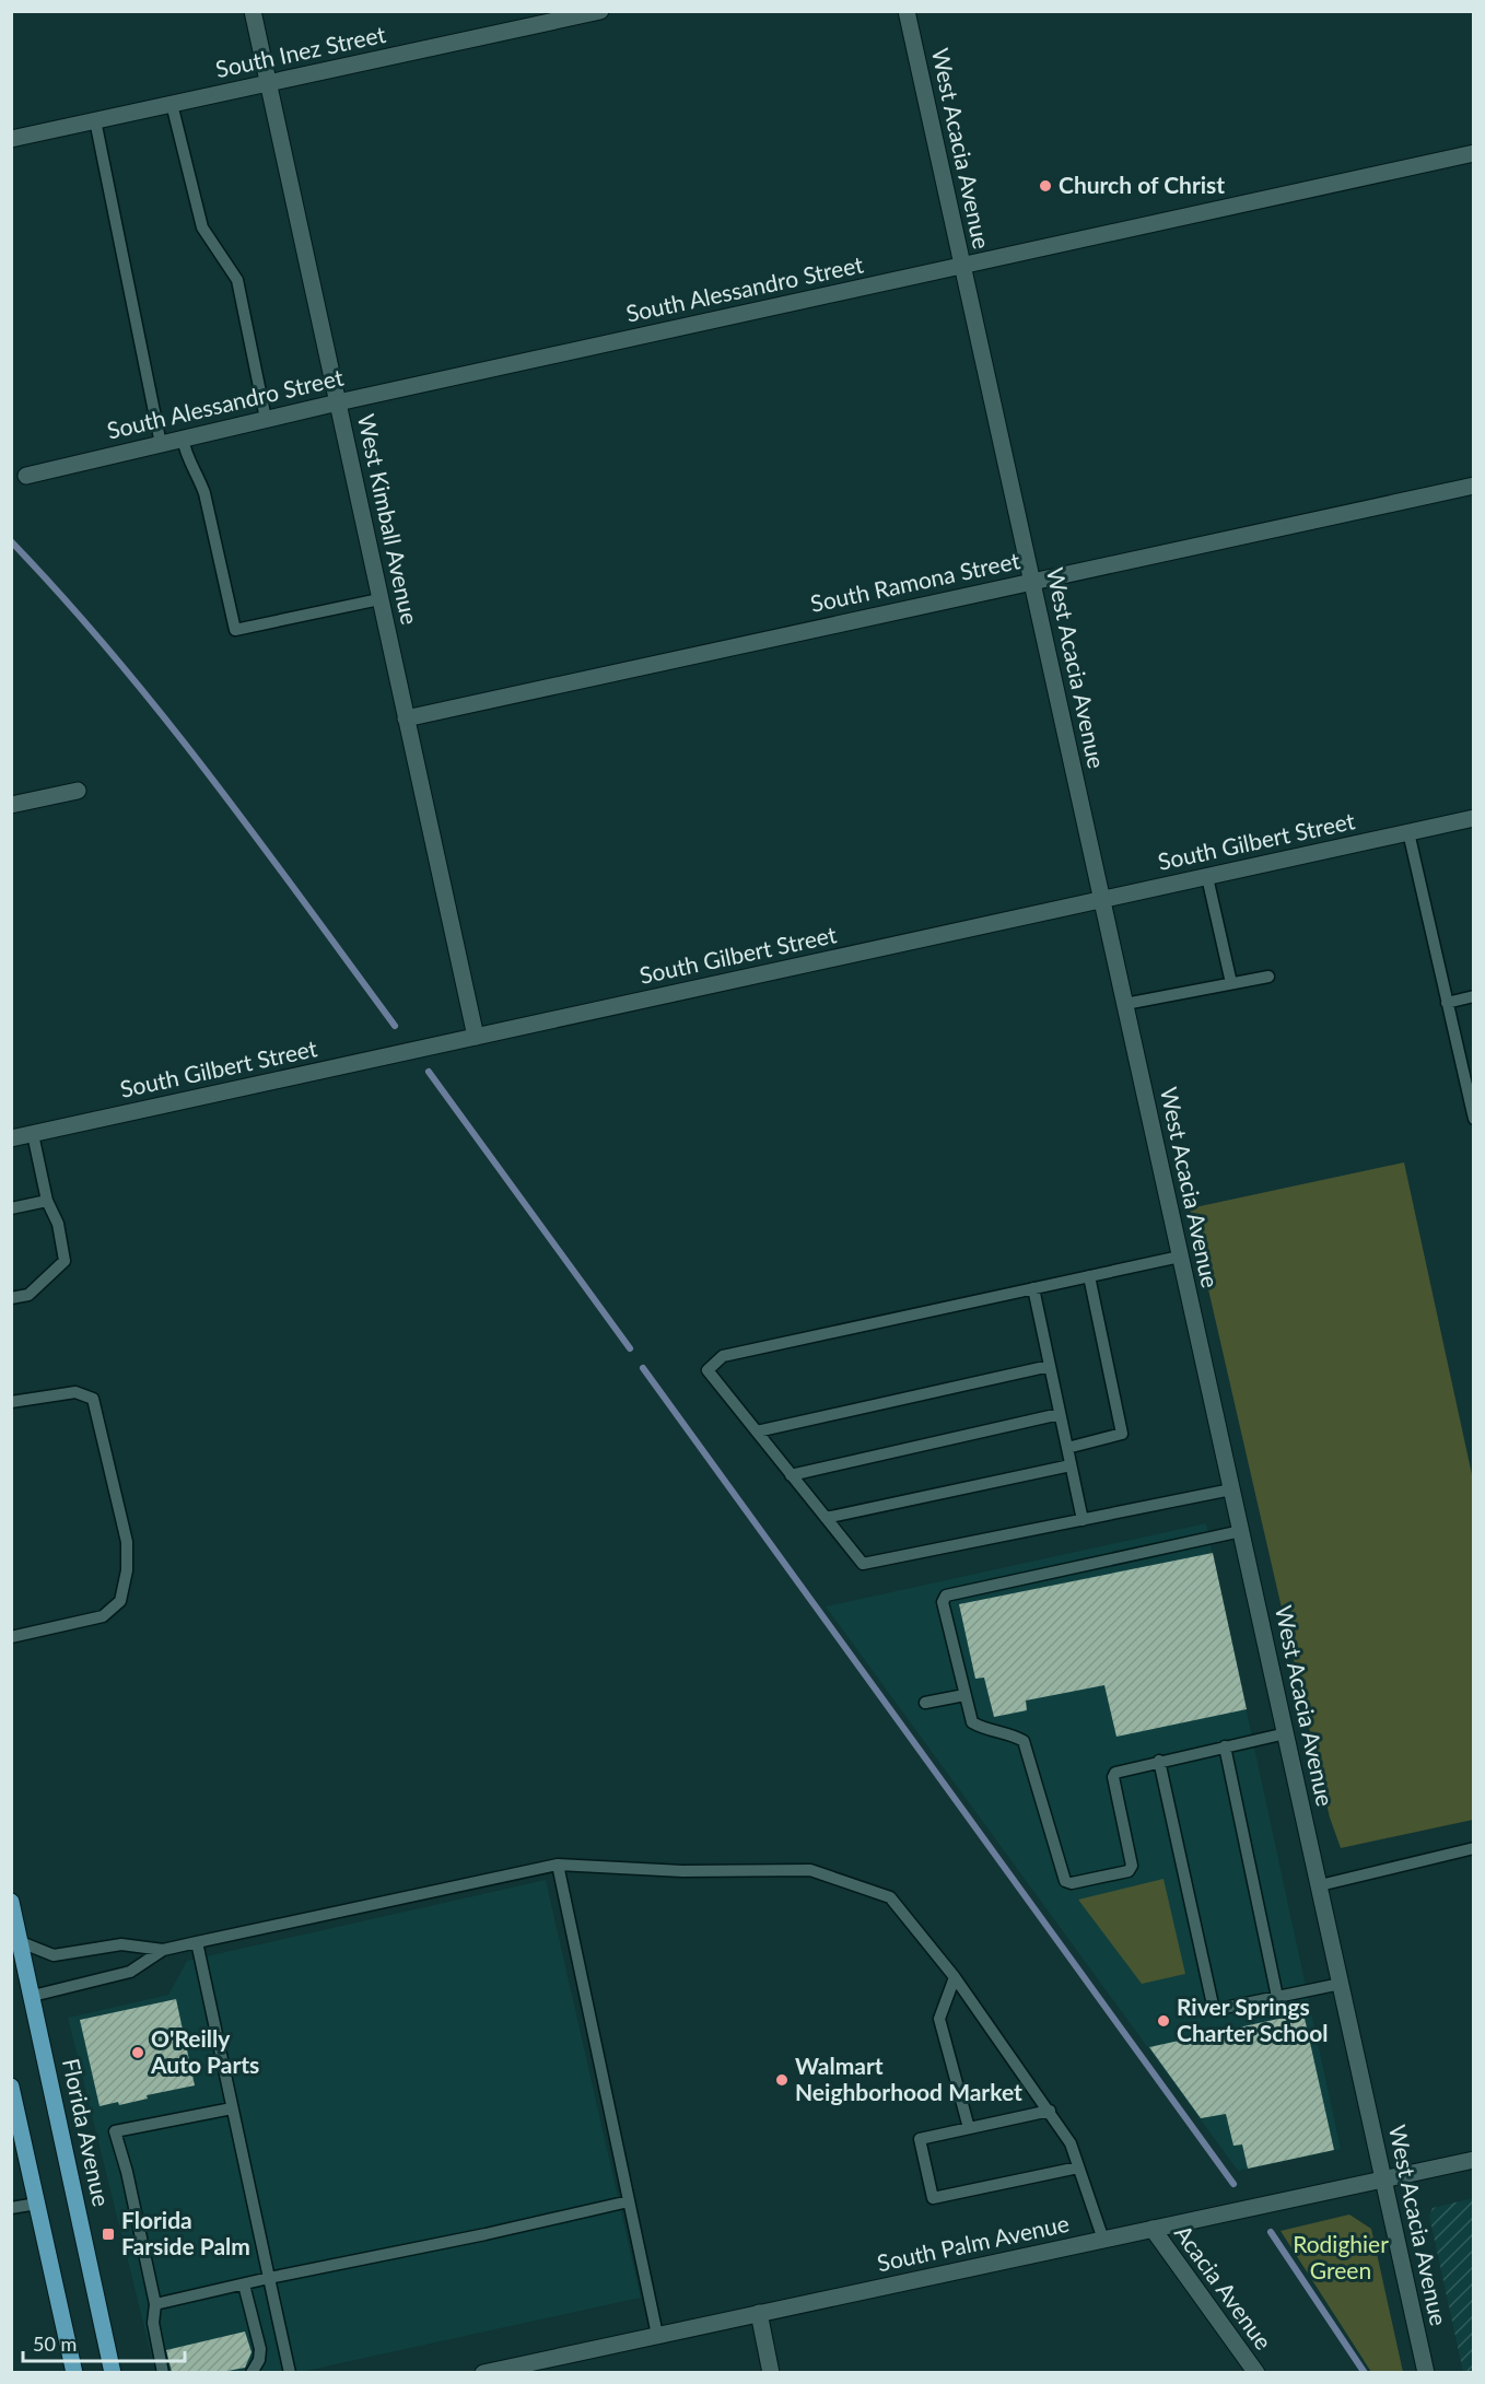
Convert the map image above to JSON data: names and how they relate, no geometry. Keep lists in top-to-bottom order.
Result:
{
  "streets": {
    "main road": ["Florida Avenue"],
    "street": [
      "South Inez Street",
      "West Acacia Avenue",
      "South Alessandro Street",
      "West Kimball Avenue",
      "South Ramona Street",
      "South Gilbert Street",
      "South Palm Avenue",
      "Acacia Avenue"
    ]
  },
  "crossings": [
    ["South Inez Street", "West Kimball Avenue"],
    ["West Acacia Avenue", "South Alessandro Street"],
    ["West Acacia Avenue", "South Ramona Street"],
    ["West Acacia Avenue", "South Gilbert Street"],
    ["West Acacia Avenue", "South Palm Avenue"],
    ["South Alessandro Street", "West Kimball Avenue"],
    ["West Kimball Avenue", "South Ramona Street"],
    ["West Kimball Avenue", "South Gilbert Street"],
    ["South Palm Avenue", "Acacia Avenue"]
  ],
  "parks": ["Rodighier Green"],
  "places": {
    "other": [
      "Church of Christ",
      "River Springs Charter School",
      "O'Reilly Auto Parts",
      "Walmart Neighborhood Market"
    ],
    "transit": ["Florida Farside Palm"]
  },
  "scale_bar": "50 m"
}
